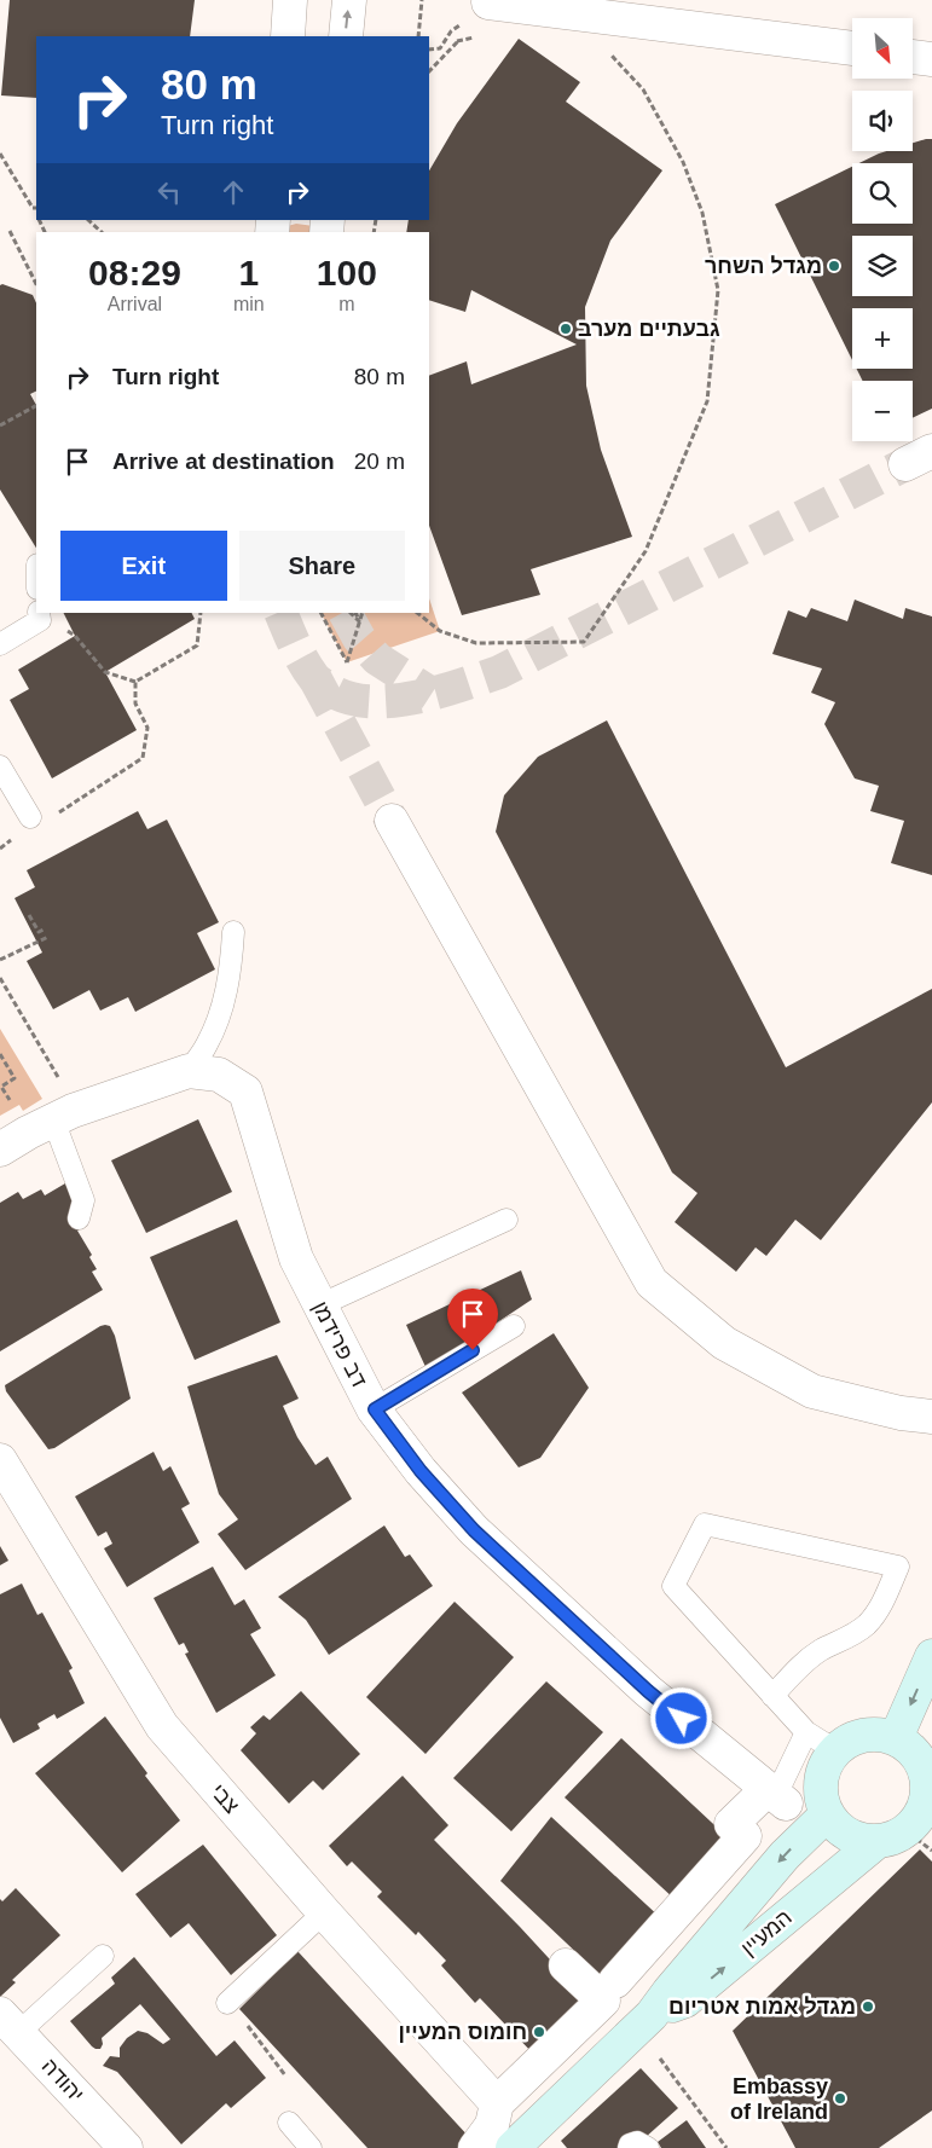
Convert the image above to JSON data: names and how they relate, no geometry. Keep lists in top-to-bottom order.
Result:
{
  "streets": {
    "street": [
      "דב פרידמן",
      "צבי",
      "המעיין",
      "יהודה"
    ]
  },
  "places": [
    "מגדל השחר",
    "גבעתיים מערב",
    "מגדל אמות אטריום",
    "חומוס המעיין",
    "Embassy of Ireland"
  ],
  "north": "bottom right",
  "page": {
    "map_buttons": ["+", "−"],
    "turn": ["80 m", "Turn right"],
    "eta": [
      "08:29",
      "Arrival",
      "1",
      "min",
      "100",
      "m"
    ],
    "list": [
      {
        "name": "Turn right",
        "value": "80 m"
      },
      {
        "name": "Arrive at destination",
        "value": "20 m"
      }
    ],
    "buttons": ["Exit", "Share"]
  }
}
